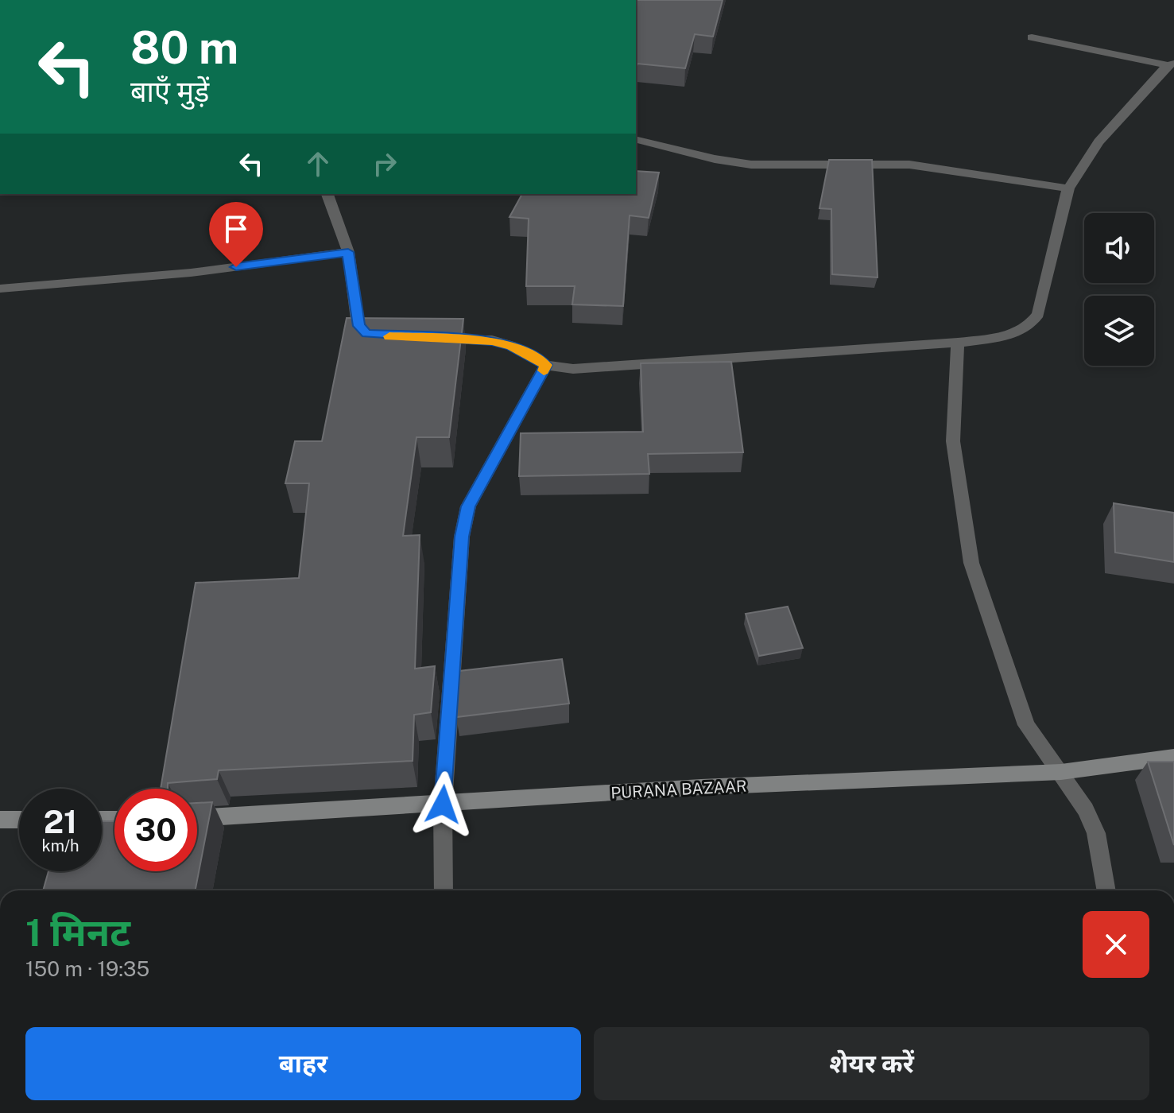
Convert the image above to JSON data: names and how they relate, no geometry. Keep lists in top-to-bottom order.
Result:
{
  "streets": {
    "street": ["PURANA BAZAAR"]
  },
  "page": {
    "turn": ["80 m", "बाएँ मुड़ें"],
    "speed": "21 km/h",
    "limit": "30",
    "heading": ["1 मिनट", "150 m · 19:35"],
    "buttons": ["बाहर", "शेयर करें"]
  }
}
